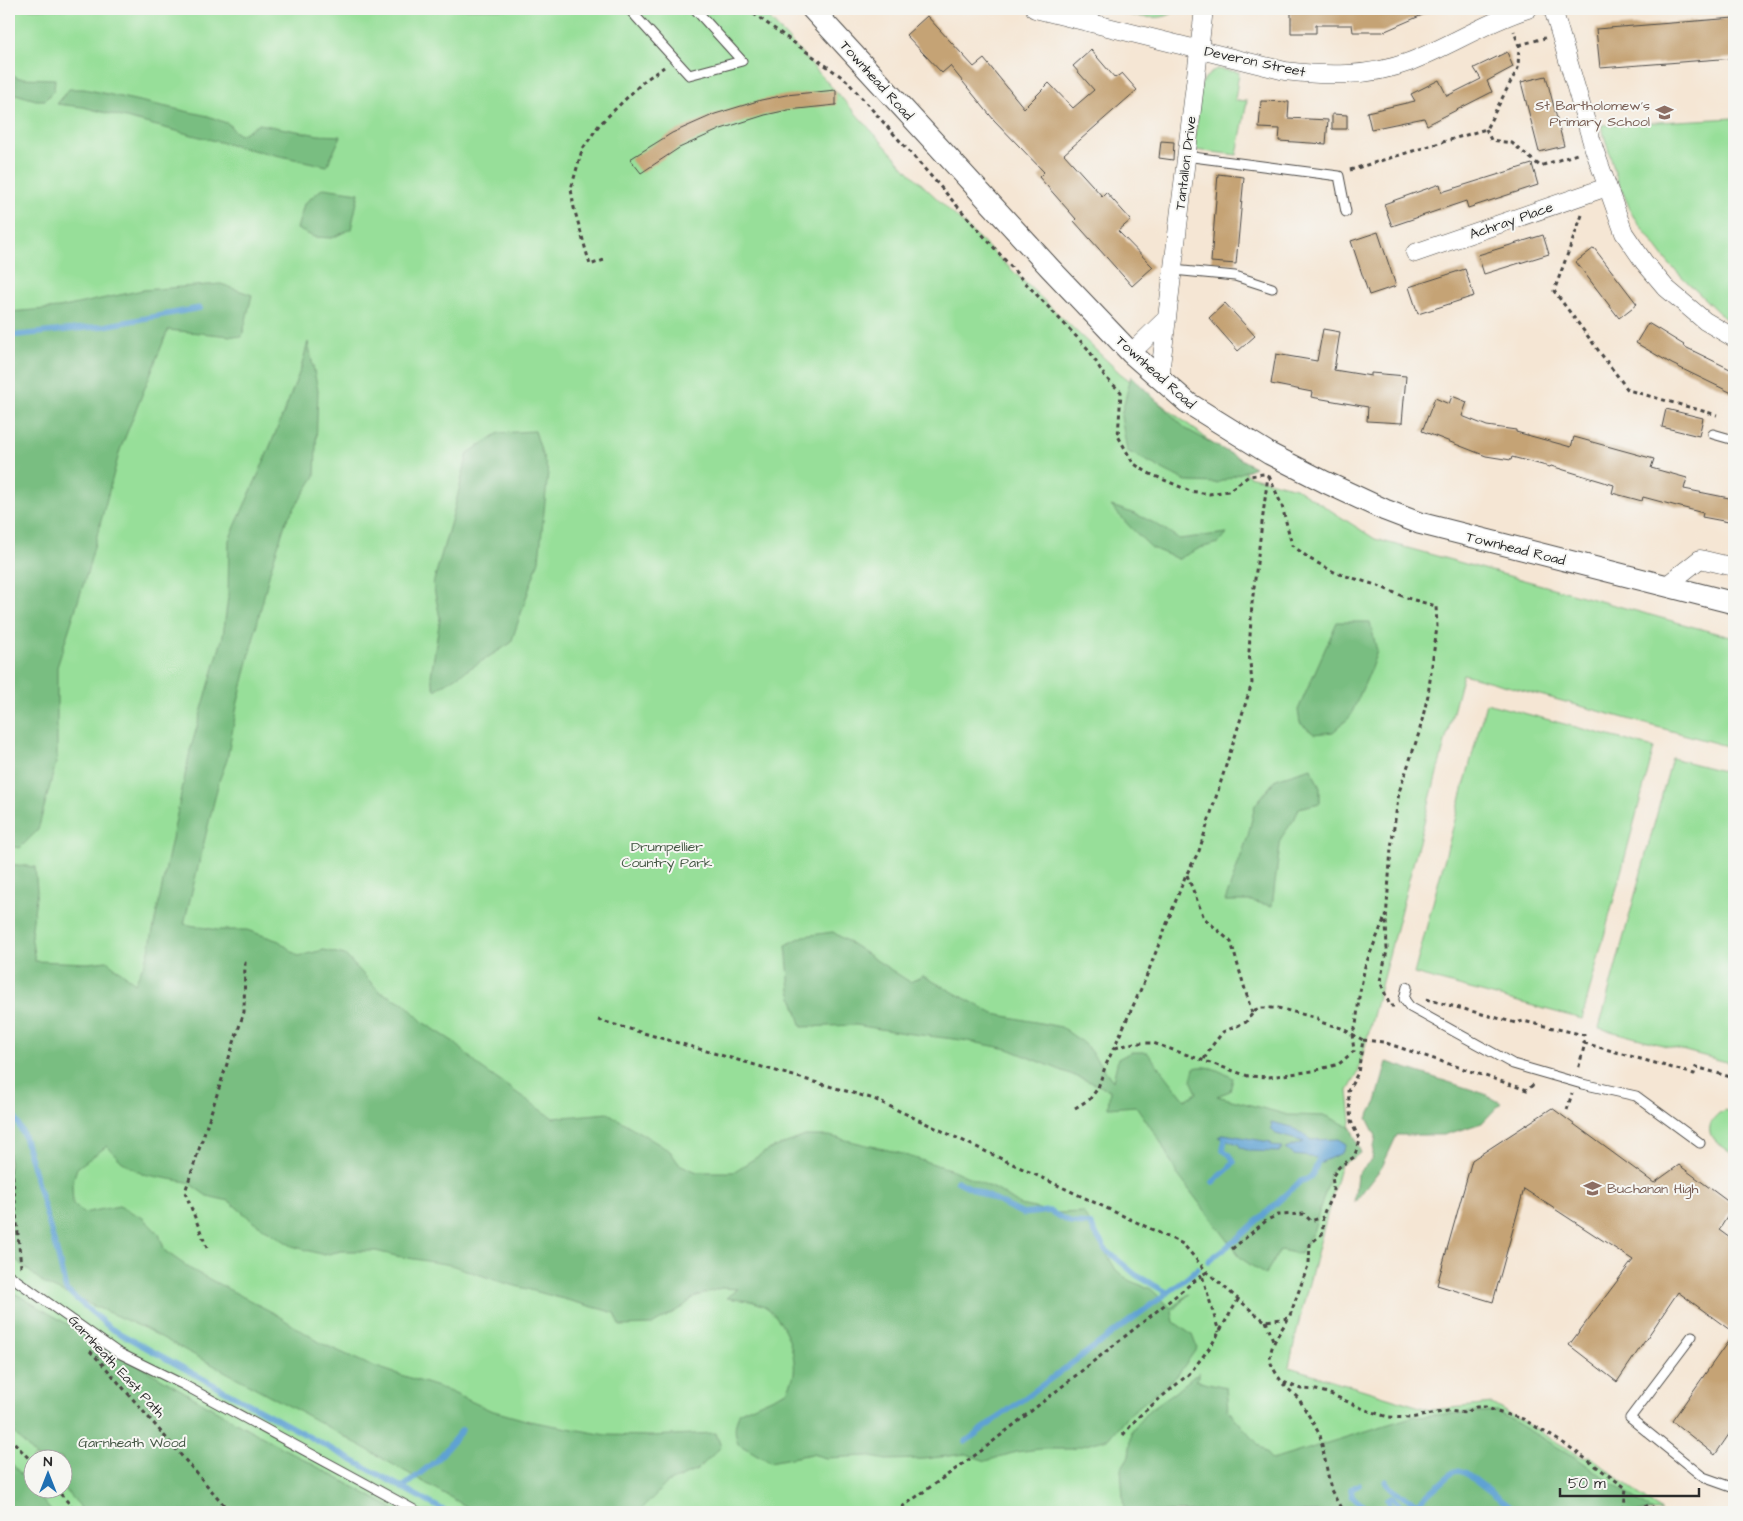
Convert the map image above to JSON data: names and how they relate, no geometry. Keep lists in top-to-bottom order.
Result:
{
  "streets": {
    "street": [
      "Deveron Street",
      "Townhead Road",
      "Tantallon Drive",
      "Achray Place"
    ],
    "path": ["Garnheath East Path"]
  },
  "crossings": [
    ["Deveron Street", "Tantallon Drive"],
    ["Townhead Road", "Tantallon Drive"]
  ],
  "parks": ["Drumpellier Country Park", "Garnheath Wood"],
  "places": {
    "school or university": ["St Bartholomew's Primary School", "Buchanan High"]
  },
  "scale_bar": "50 m",
  "north": "top"
}
